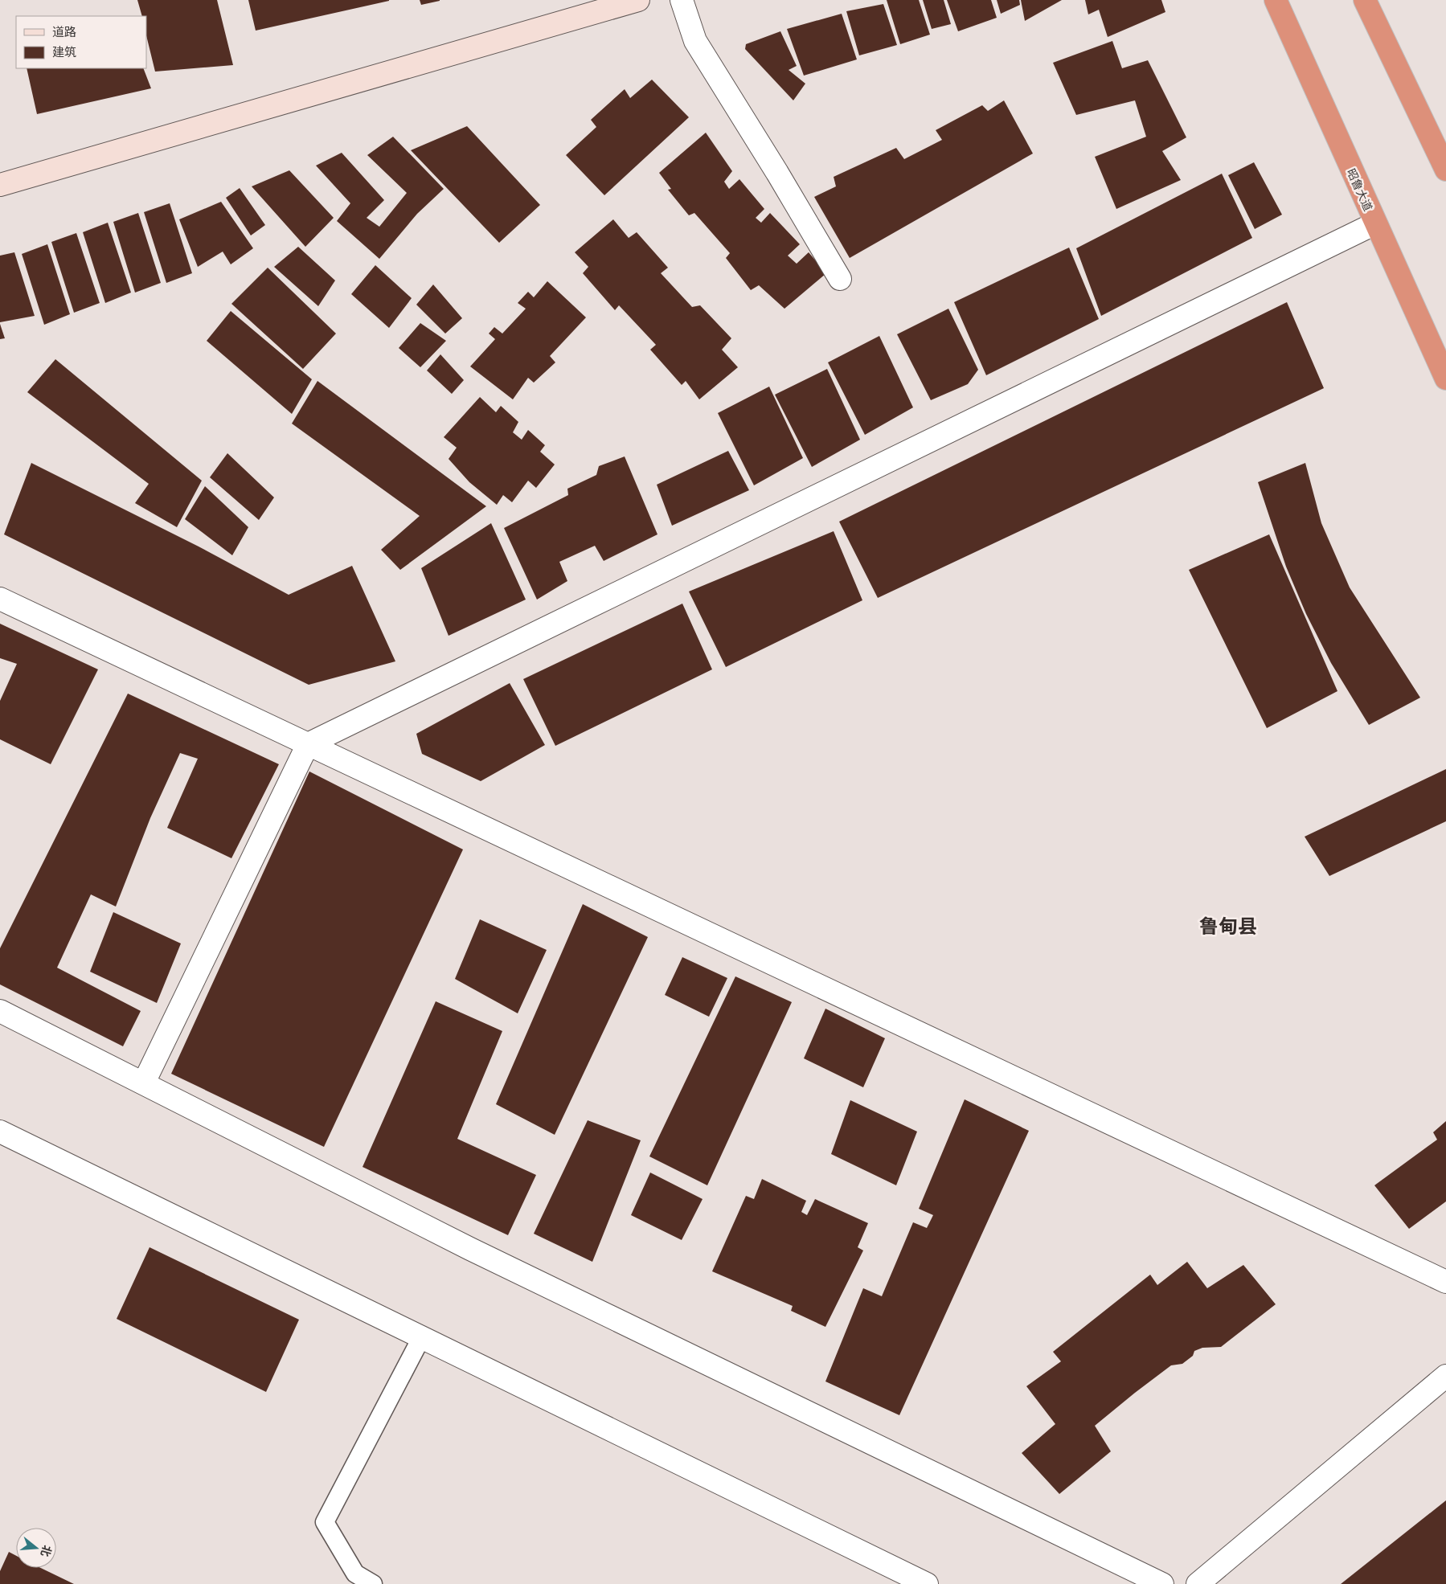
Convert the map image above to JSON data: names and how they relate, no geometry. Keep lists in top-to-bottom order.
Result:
{
  "streets": {
    "highway": ["昭鲁大道"]
  },
  "districts": ["鲁甸县"],
  "legend": ["道路", "建筑"],
  "north": "right"
}
